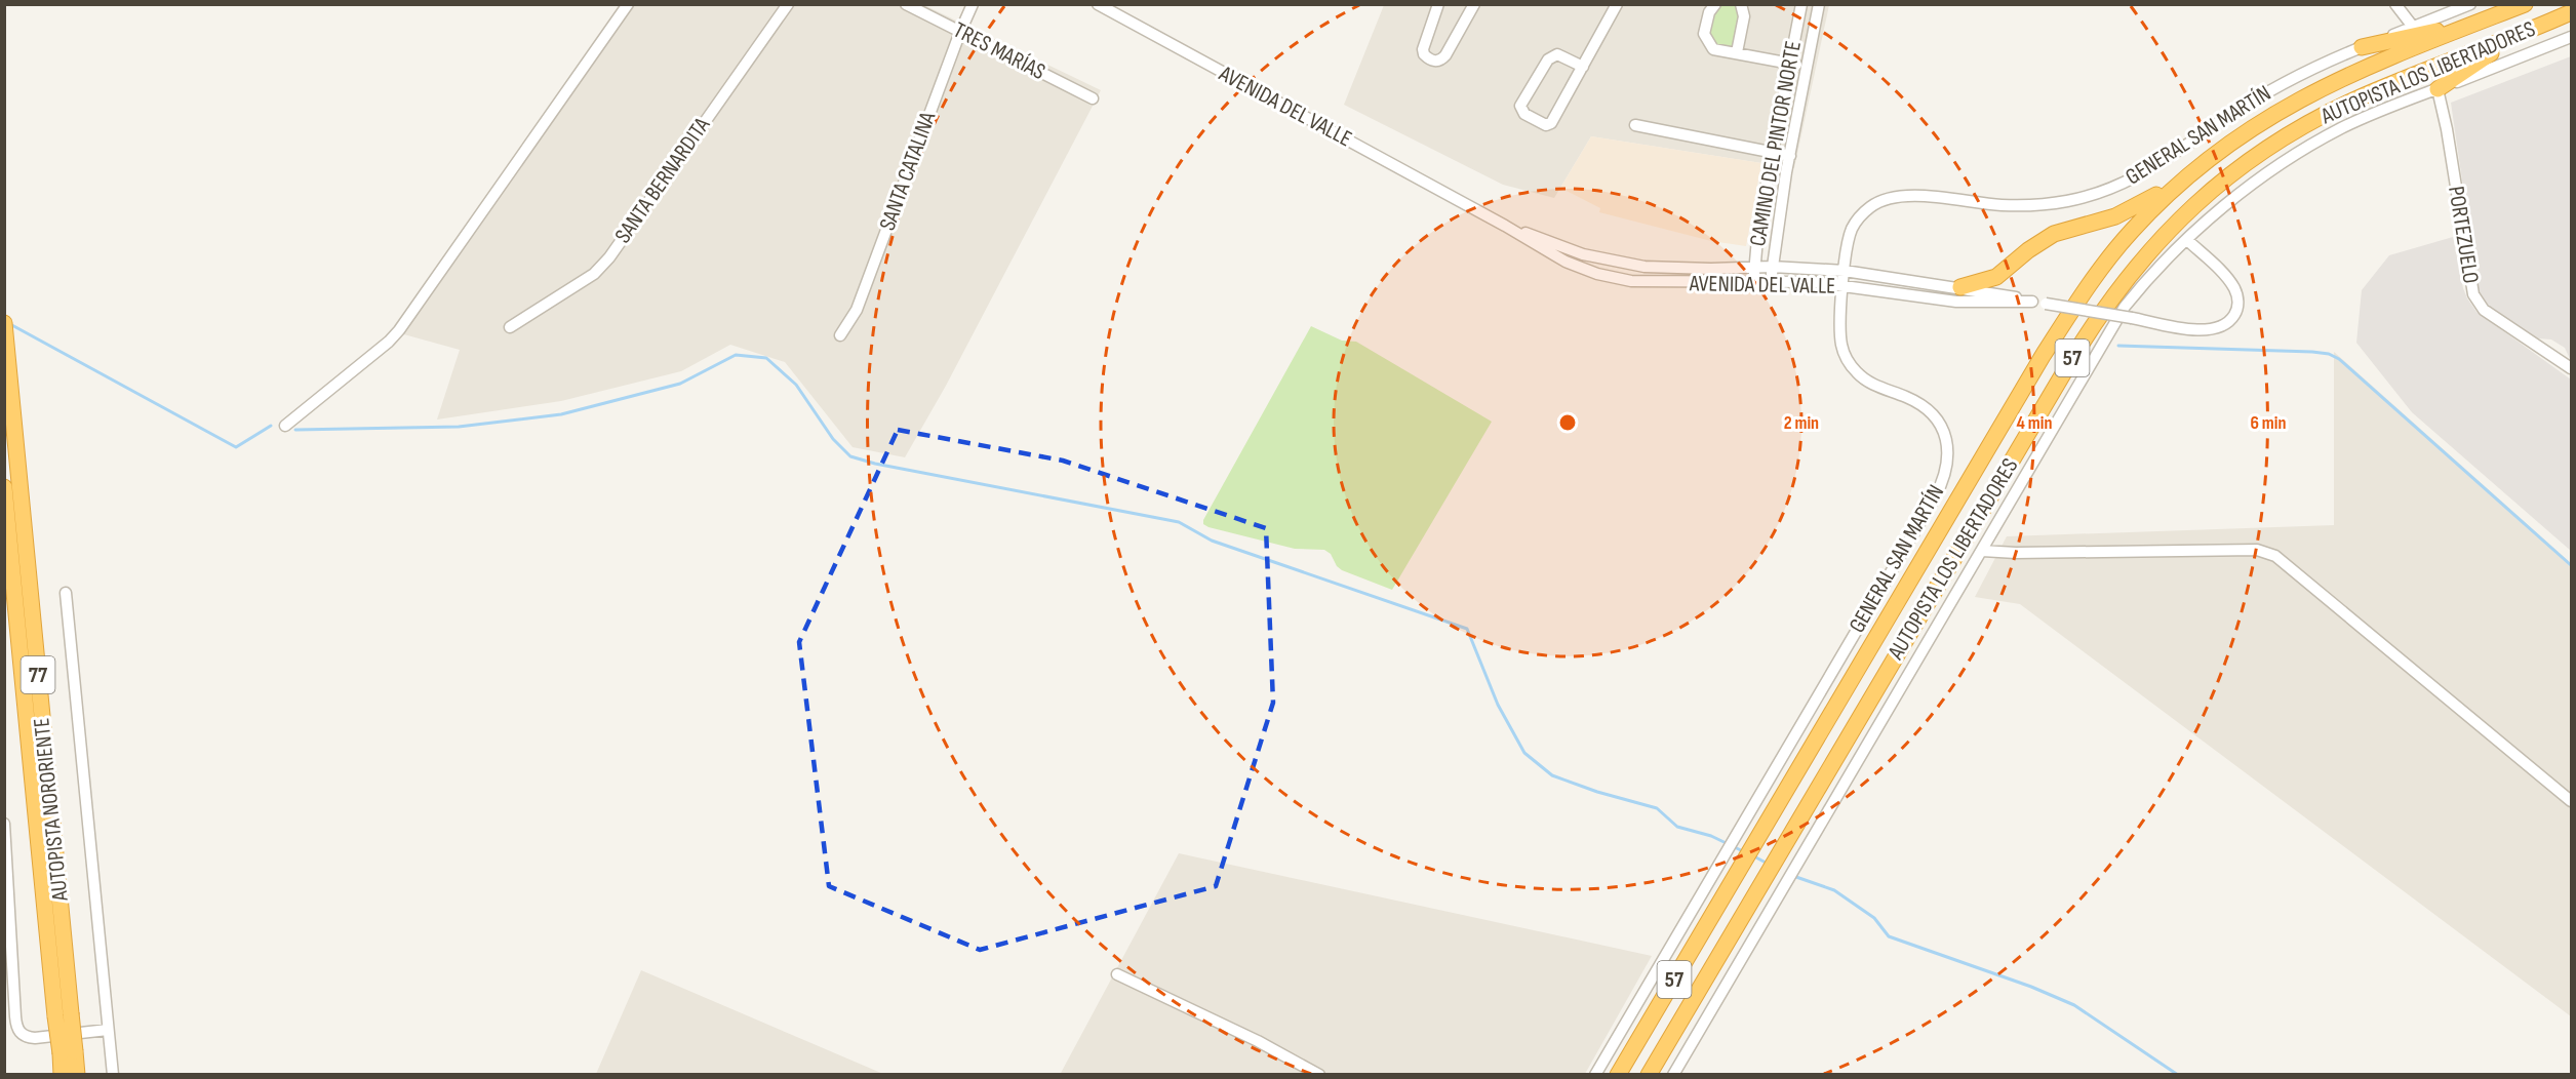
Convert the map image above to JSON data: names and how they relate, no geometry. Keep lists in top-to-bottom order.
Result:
{
  "streets": {
    "highway": [
      "AUTOPISTA LOS LIBERTADORES",
      "57",
      "77",
      "AUTOPISTA NORORIENTE"
    ],
    "street": [
      "TRES MARÍAS",
      "AVENIDA DEL VALLE",
      "GENERAL SAN MARTÍN",
      "CAMINO DEL PINTOR NORTE",
      "SANTA CATALINA",
      "SANTA BERNARDITA",
      "PORTEZUELO"
    ]
  },
  "crossings": [
    ["TRES MARÍAS", "SANTA CATALINA"],
    ["AVENIDA DEL VALLE", "GENERAL SAN MARTÍN"],
    ["AVENIDA DEL VALLE", "CAMINO DEL PINTOR NORTE"]
  ],
  "rings": ["2 min", "4 min", "6 min"]
}
